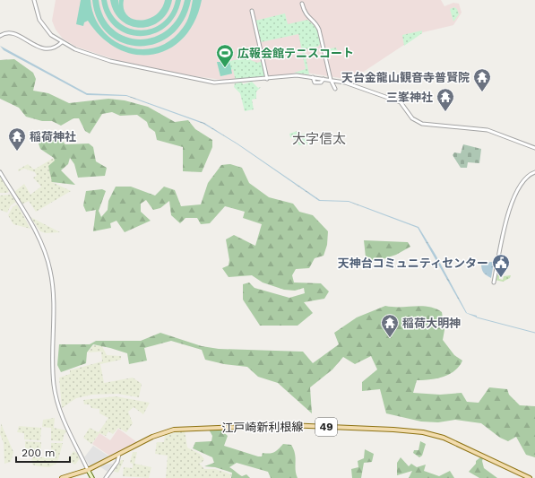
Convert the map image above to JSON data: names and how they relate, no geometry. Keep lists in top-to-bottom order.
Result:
{
  "streets": {
    "main road": ["江戸崎新利根線", "49"]
  },
  "districts": ["大字信太"],
  "places": {
    "sports": ["広報会館テニスコート"],
    "temple": [
      "天台金龍山観音寺普賢院",
      "三峯神社",
      "稲荷神社",
      "稲荷大明神"
    ],
    "public building": ["天神台コミュニティセンター"]
  },
  "scale_bar": "200 m"
}
